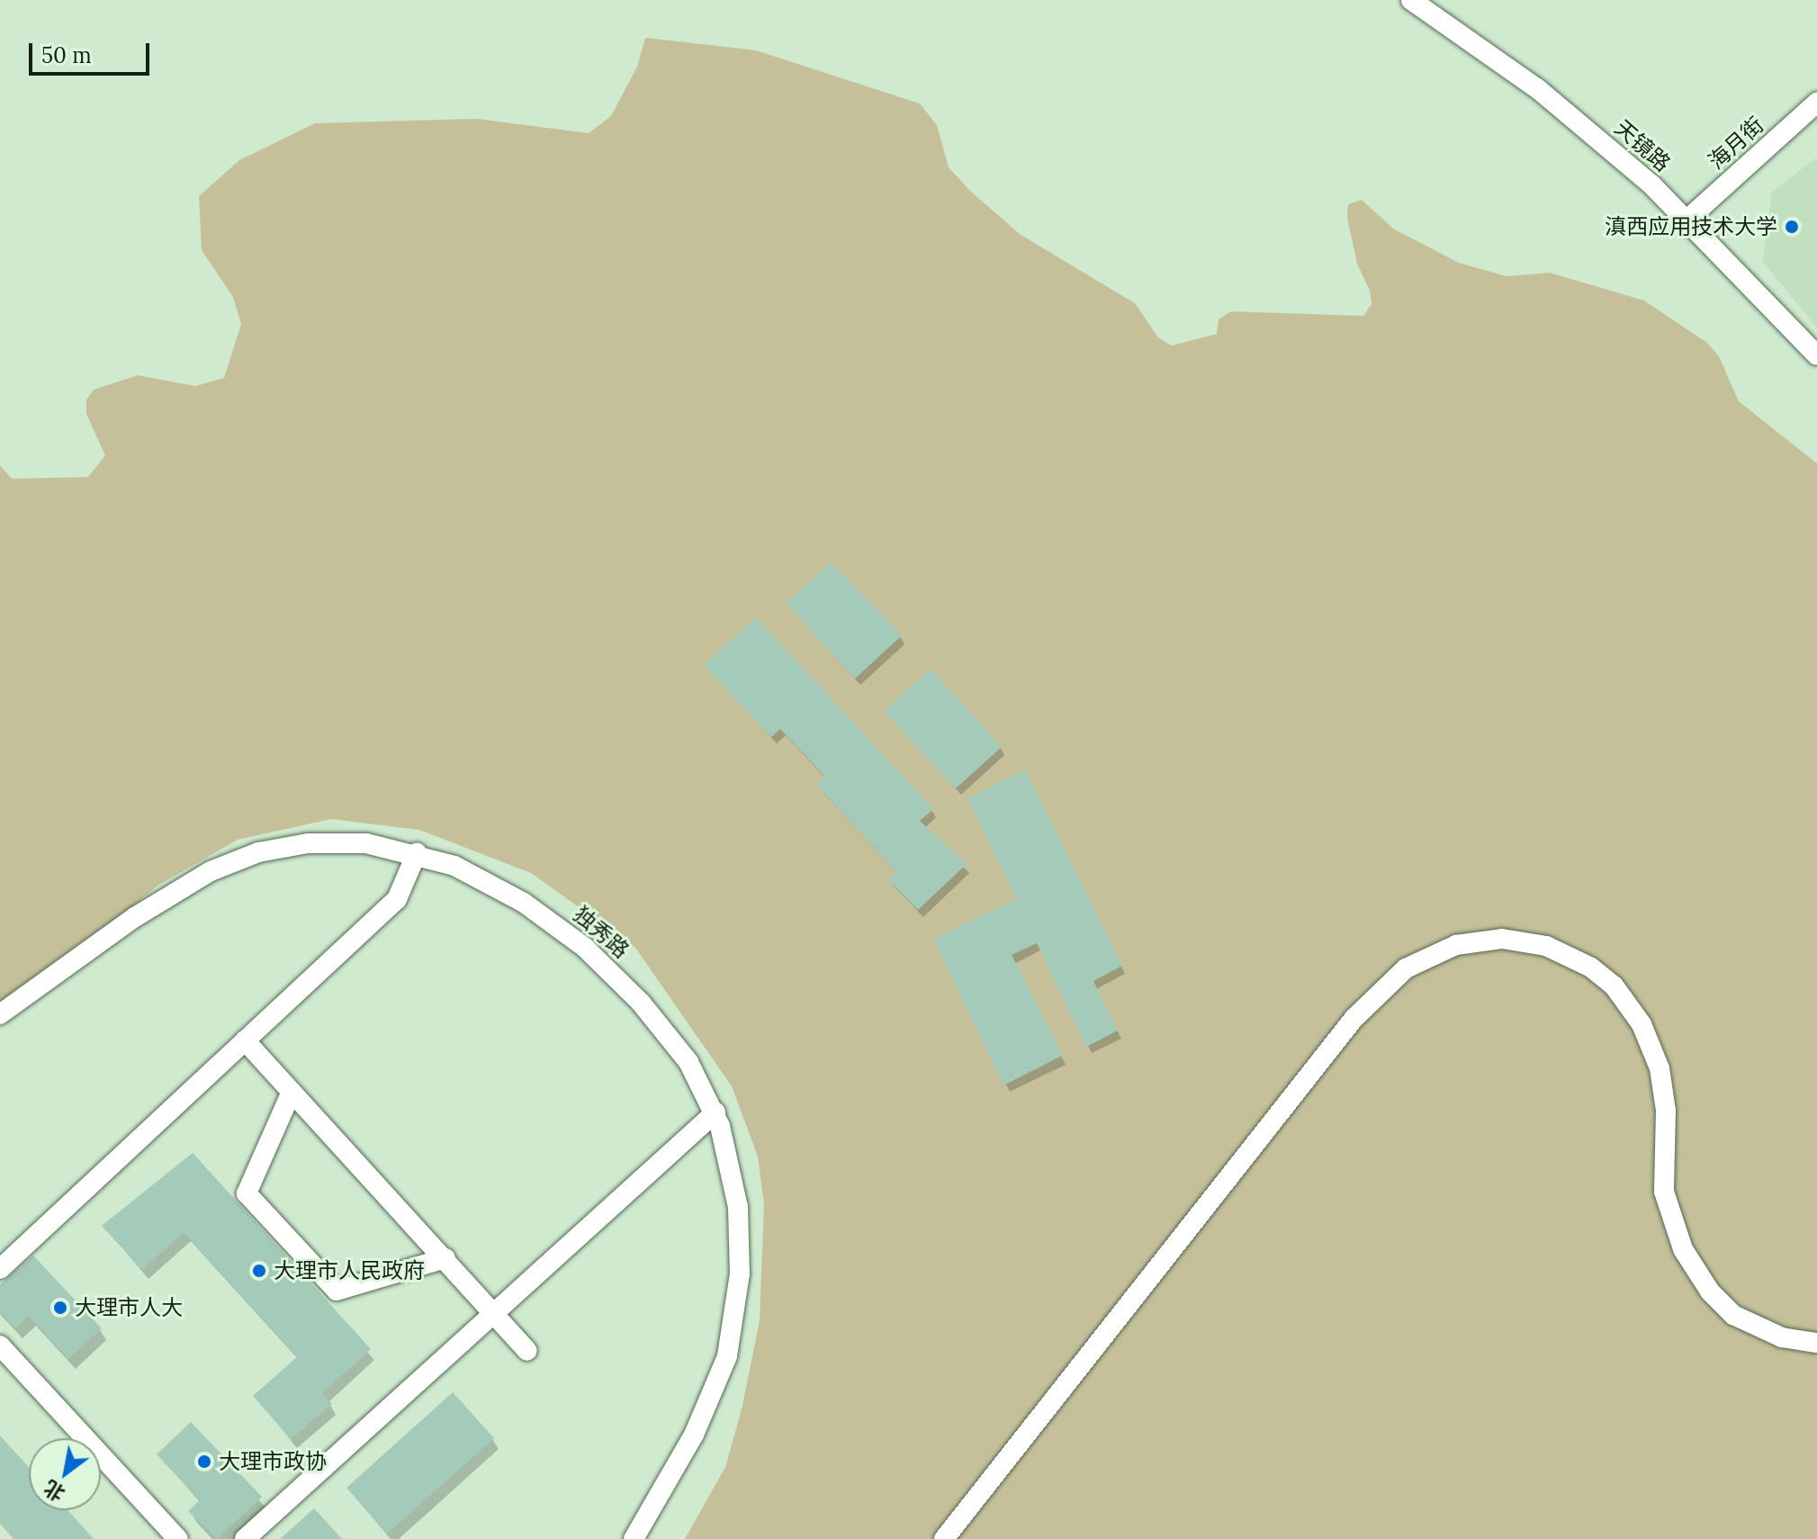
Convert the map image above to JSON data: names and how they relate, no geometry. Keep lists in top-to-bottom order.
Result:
{
  "streets": {
    "street": ["海月街", "天镜路", "独秀路"]
  },
  "crossings": [
    ["海月街", "天镜路"]
  ],
  "places": [
    "滇西应用技术大学",
    "大理市人民政府",
    "大理市人大",
    "大理市政协"
  ],
  "scale_bar": "50 m",
  "north": "bottom left"
}
